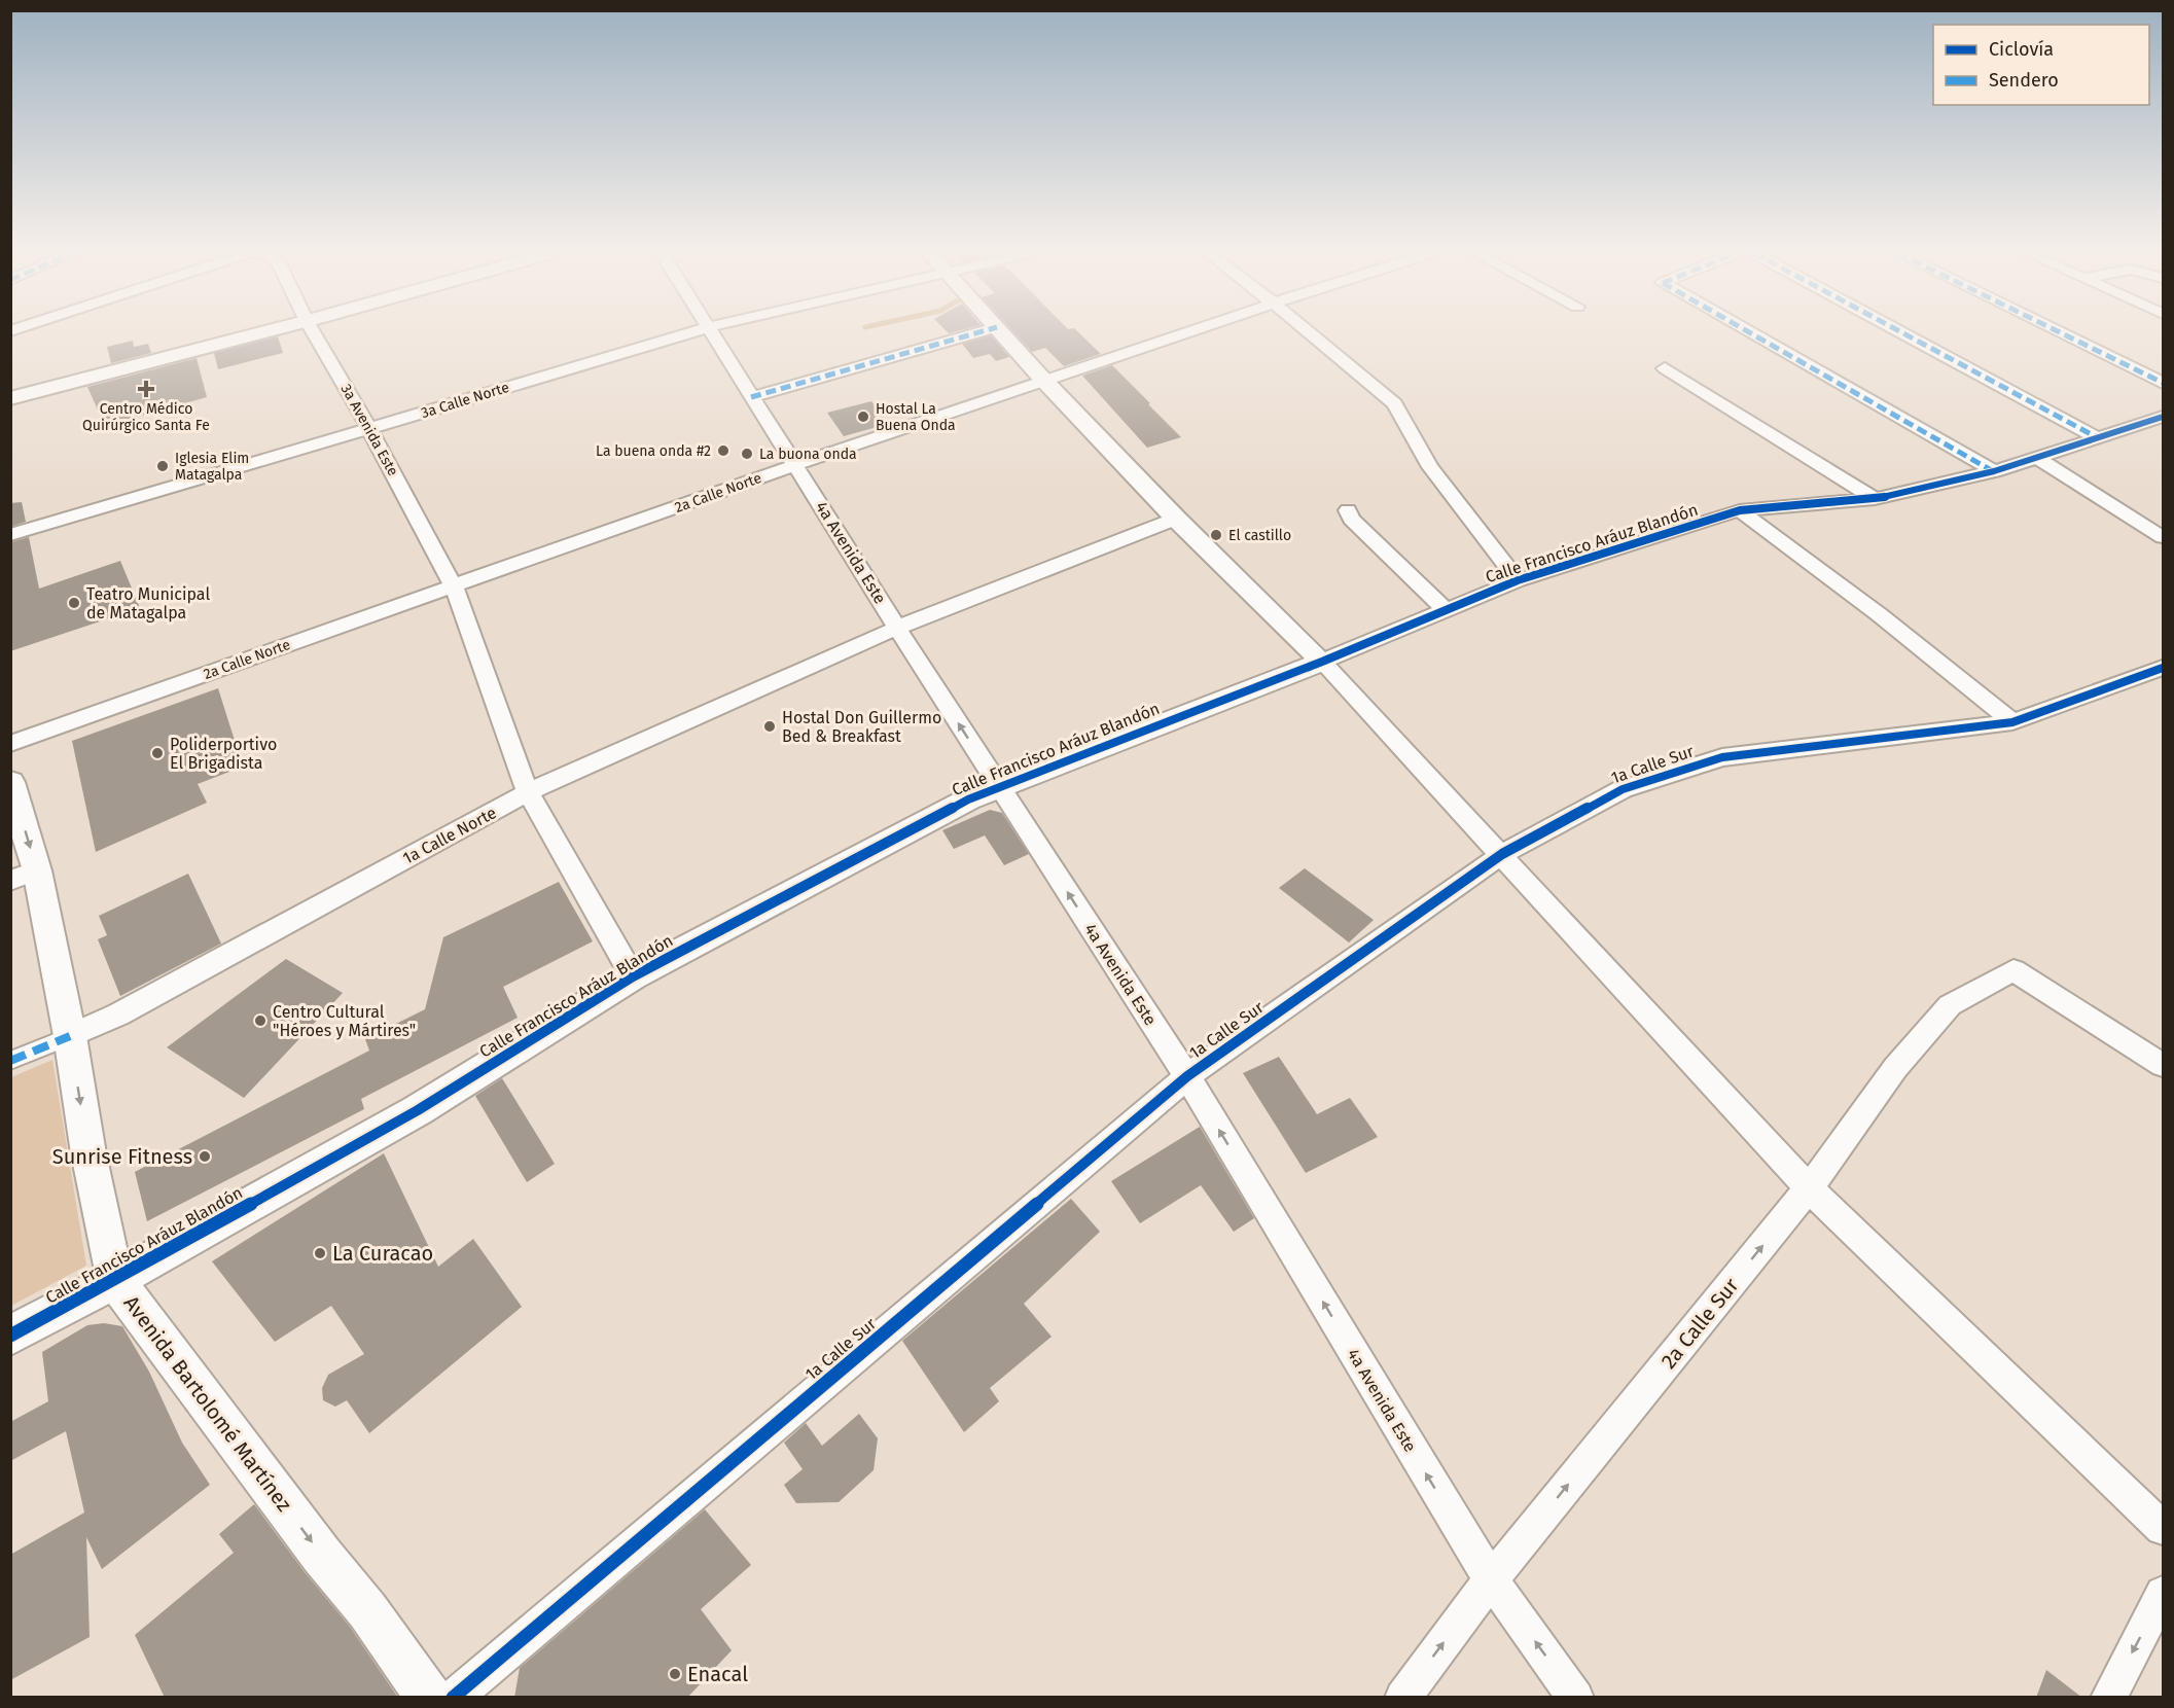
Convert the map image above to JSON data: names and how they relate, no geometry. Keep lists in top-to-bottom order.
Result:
{
  "streets": {
    "street": [
      "3a Calle Norte",
      "3a Avenida Este",
      "2a Calle Norte",
      "Calle Francisco Aráuz Blandón",
      "4a Avenida Este",
      "1a Calle Sur",
      "1a Calle Norte",
      "2a Calle Sur",
      "Avenida Bartolomé Martínez"
    ]
  },
  "crossings": [
    ["3a Calle Norte", "3a Avenida Este"],
    ["3a Avenida Este", "2a Calle Norte"],
    ["3a Avenida Este", "Calle Francisco Aráuz Blandón"],
    ["3a Avenida Este", "1a Calle Norte"],
    ["2a Calle Norte", "4a Avenida Este"],
    ["Calle Francisco Aráuz Blandón", "4a Avenida Este"],
    ["Calle Francisco Aráuz Blandón", "Avenida Bartolomé Martínez"],
    ["4a Avenida Este", "1a Calle Sur"],
    ["4a Avenida Este", "1a Calle Norte"],
    ["4a Avenida Este", "2a Calle Sur"],
    ["1a Calle Norte", "Avenida Bartolomé Martínez"]
  ],
  "one_way": ["4a Avenida Este", "2a Calle Sur", "Avenida Bartolomé Martínez"],
  "places": {
    "health": ["Centro Médico Quirúrgico Santa Fe"],
    "other": [
      "Hostal La Buena Onda",
      "La buena onda #2",
      "La buona onda",
      "Iglesia Elim Matagalpa",
      "El castillo",
      "Teatro Municipal de Matagalpa",
      "Hostal Don Guillermo Bed & Breakfast",
      "Poliderportivo El Brigadista",
      "Centro Cultural \"Héroes y Mártires\"",
      "Sunrise Fitness",
      "La Curacao",
      "Enacal"
    ]
  },
  "legend": ["Ciclovía", "Sendero"]
}
